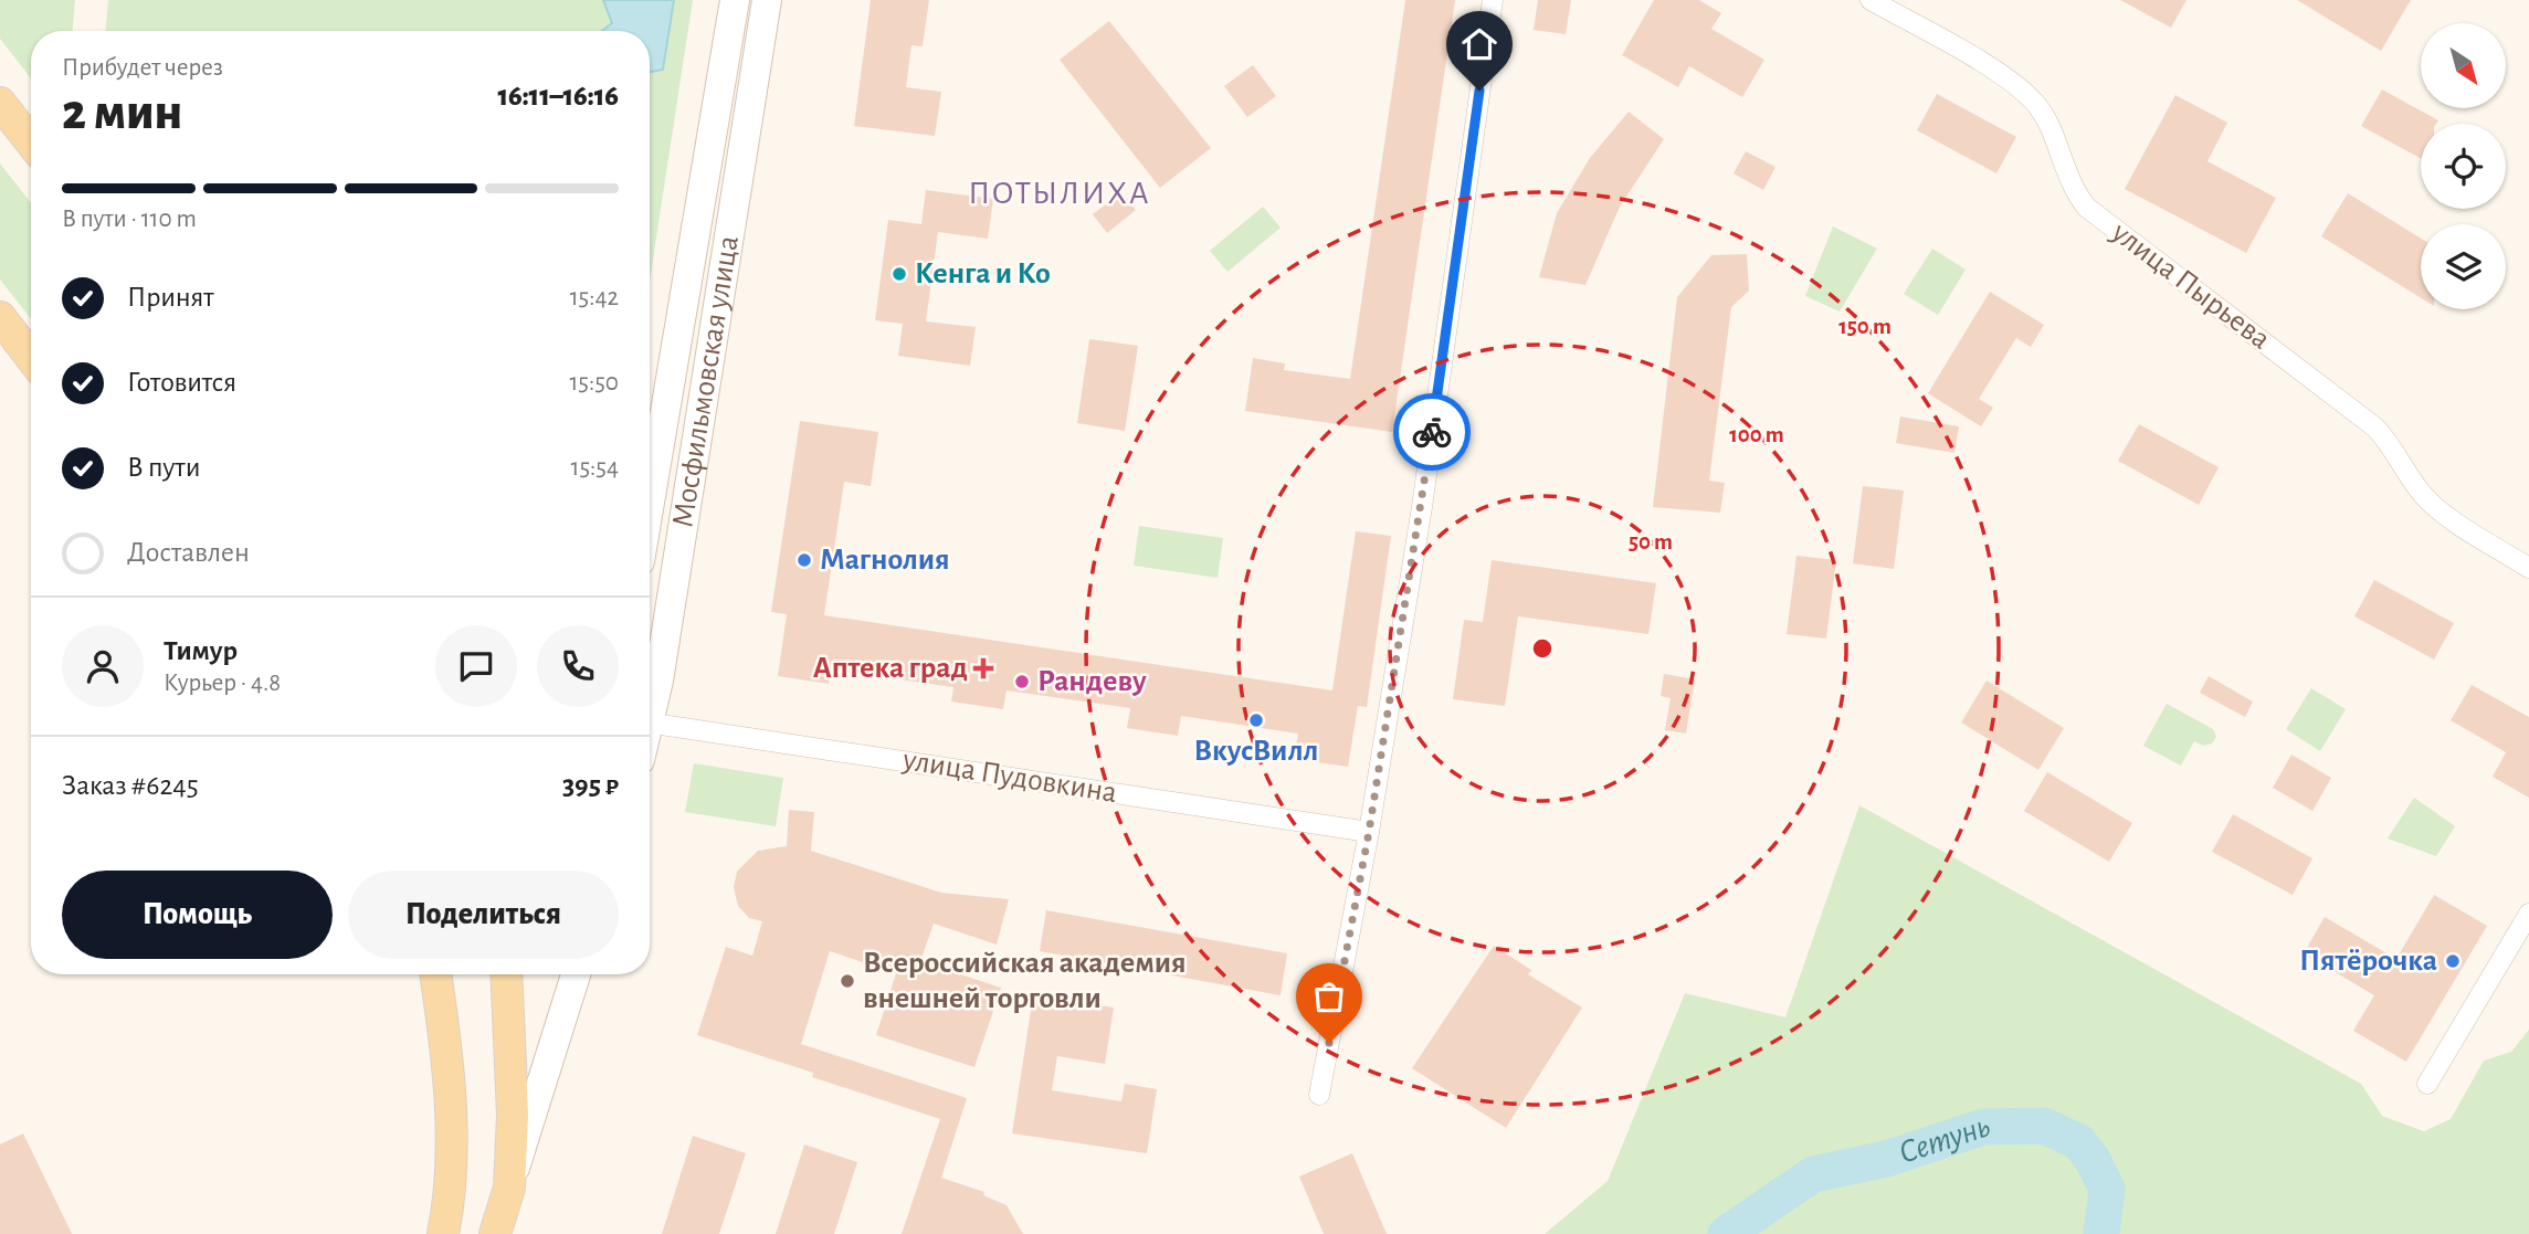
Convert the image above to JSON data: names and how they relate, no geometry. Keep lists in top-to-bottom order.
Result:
{
  "streets": {
    "main road": ["Мосфильмовская улица"],
    "street": ["улица Пырьева", "улица Пудовкина"]
  },
  "districts": ["ПОТЫЛИХА"],
  "water": ["Сетунь"],
  "places": {
    "other": [
      "Кенга и Ко",
      "Магнолия",
      "Рандеву",
      "ВкусВилл",
      "Пятёрочка",
      "Всероссийская академия внешней торговли"
    ],
    "health": ["Аптека град"]
  },
  "north": "bottom right",
  "page": {
    "heading": ["2 мин", "Прибудет через", "16:11–16:16"],
    "panel": [
      "Тимур",
      "Курьер · 4.8",
      "Заказ #6245",
      "395 ₽"
    ],
    "bar": "В пути · 110 m",
    "list": [
      ["Принят", "15:42"],
      ["Готовится", "15:50"],
      ["В пути", "15:54"],
      "Доставлен"
    ],
    "buttons": ["Помощь", "Поделиться"]
  },
  "rings": ["150 m", "100 m", "50 m"]
}
